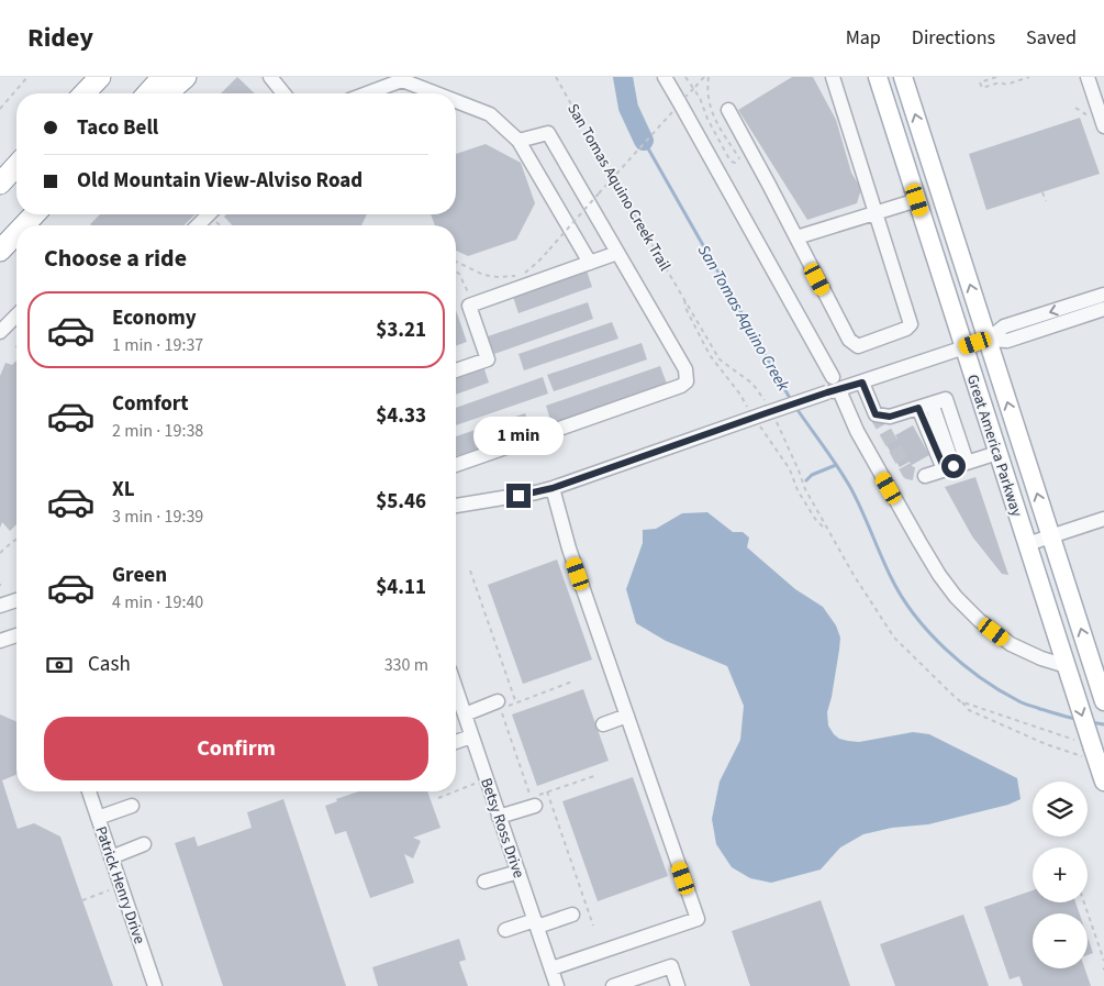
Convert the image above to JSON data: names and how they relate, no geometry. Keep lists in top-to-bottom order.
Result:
{
  "streets": {
    "main road": ["Great America Parkway"],
    "street": ["Betsy Ross Drive", "Patrick Henry Drive"],
    "path": ["San Tomas Aquino Creek Trail"]
  },
  "crossings": [
    ["San Tomas Aquino Creek Trail", "Great America Parkway"]
  ],
  "water": ["San Tomas Aquino Creek"],
  "page": {
    "header": "Ridey",
    "nav": ["Map", "Directions", "Saved"],
    "banner": ["Taco Bell", "Old Mountain View-Alviso Road"],
    "heading": "Choose a ride",
    "list": [
      {
        "name": "Economy",
        "note": "1 min · 19:37",
        "value": "$3.21"
      },
      {
        "name": "Comfort",
        "note": "2 min · 19:38",
        "value": "$4.33"
      },
      {
        "name": "XL",
        "note": "3 min · 19:39",
        "value": "$5.46"
      },
      {
        "name": "Green",
        "note": "4 min · 19:40",
        "value": "$4.11"
      }
    ],
    "bubble": "1 min",
    "pay": ["Cash", "330 m"],
    "buttons": "Confirm",
    "map_buttons": ["+", "−"]
  }
}
